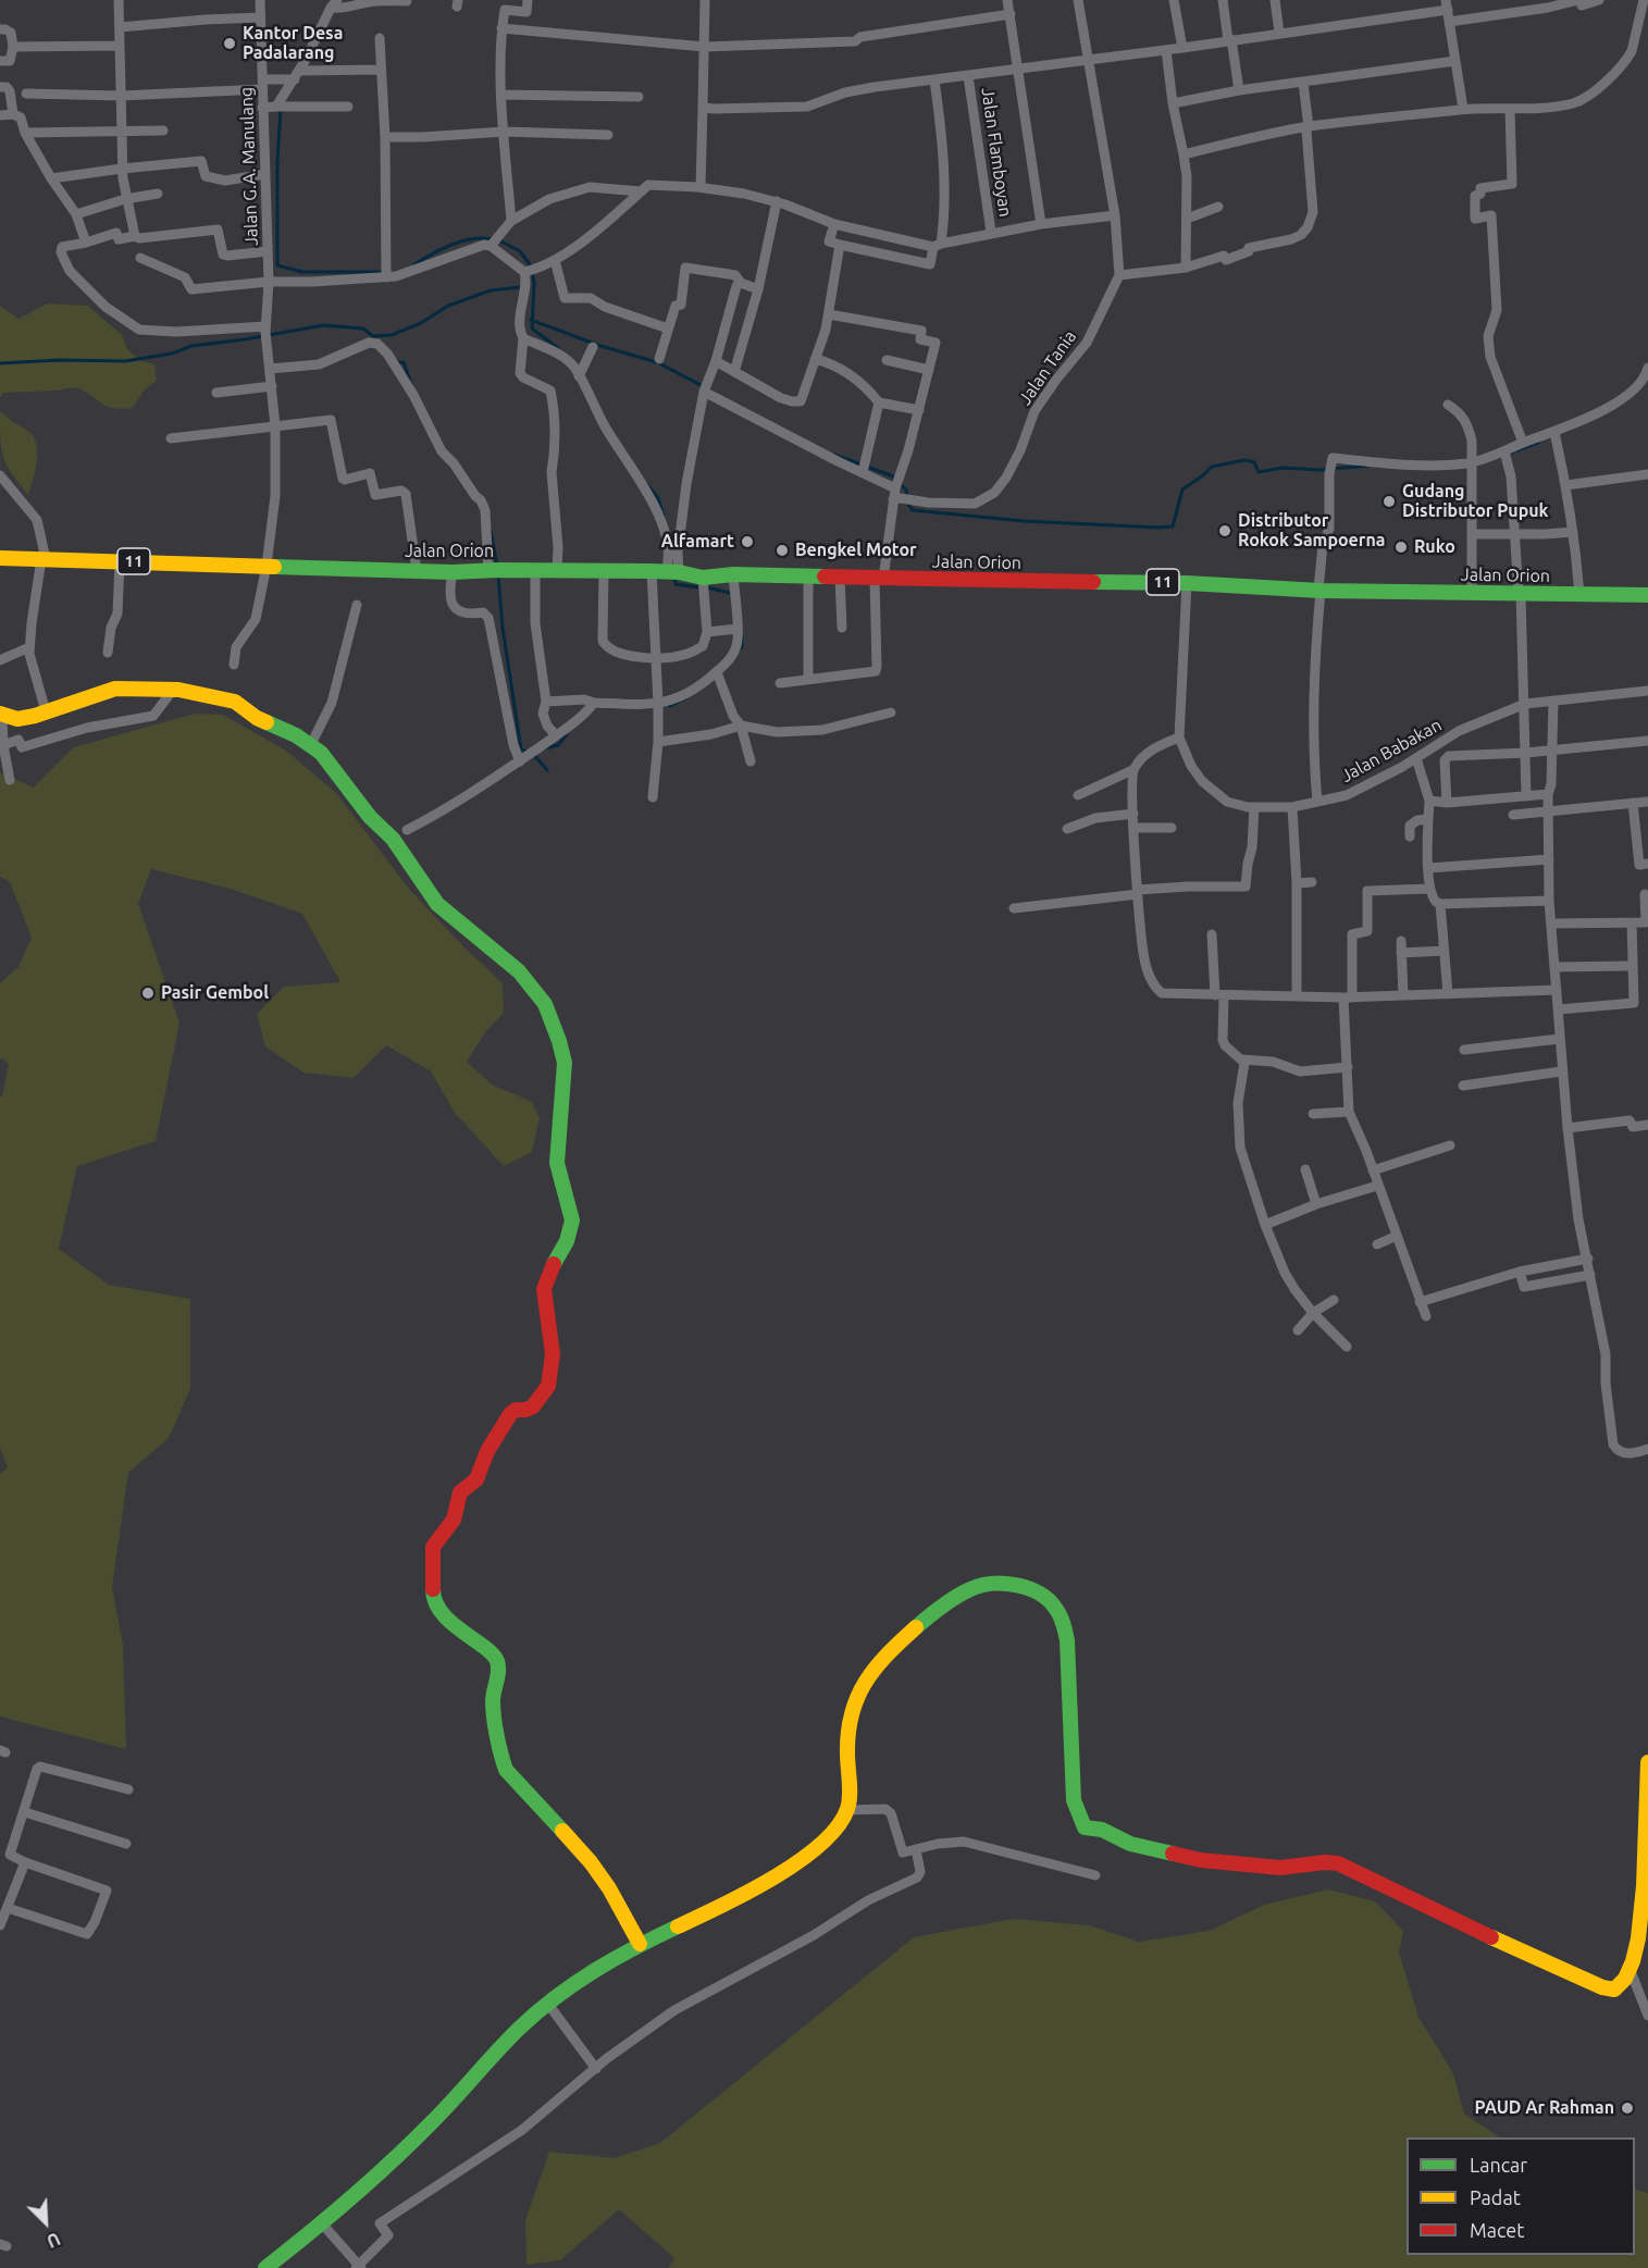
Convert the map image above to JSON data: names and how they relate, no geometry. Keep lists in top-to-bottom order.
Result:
{
  "streets": {
    "main road": ["Jalan Orion", "11"],
    "street": [
      "Jalan Flamboyan",
      "Jalan G.A. Manulang",
      "Jalan Tania",
      "Jalan Babakan"
    ]
  },
  "crossings": [
    ["Jalan G.A. Manulang", "Jalan Orion"],
    ["Jalan G.A. Manulang", "11"],
    ["Jalan Orion", "11"],
    ["Jalan Orion", "Jalan Babakan"]
  ],
  "places": [
    "Kantor Desa Padalarang",
    "Gudang Distributor Pupuk",
    "Distributor Rokok Sampoerna",
    "Alfamart",
    "Ruko",
    "Bengkel Motor",
    "Pasir Gembol",
    "PAUD Ar Rahman"
  ],
  "legend": ["Lancar", "Padat", "Macet"],
  "north": "bottom right"
}
